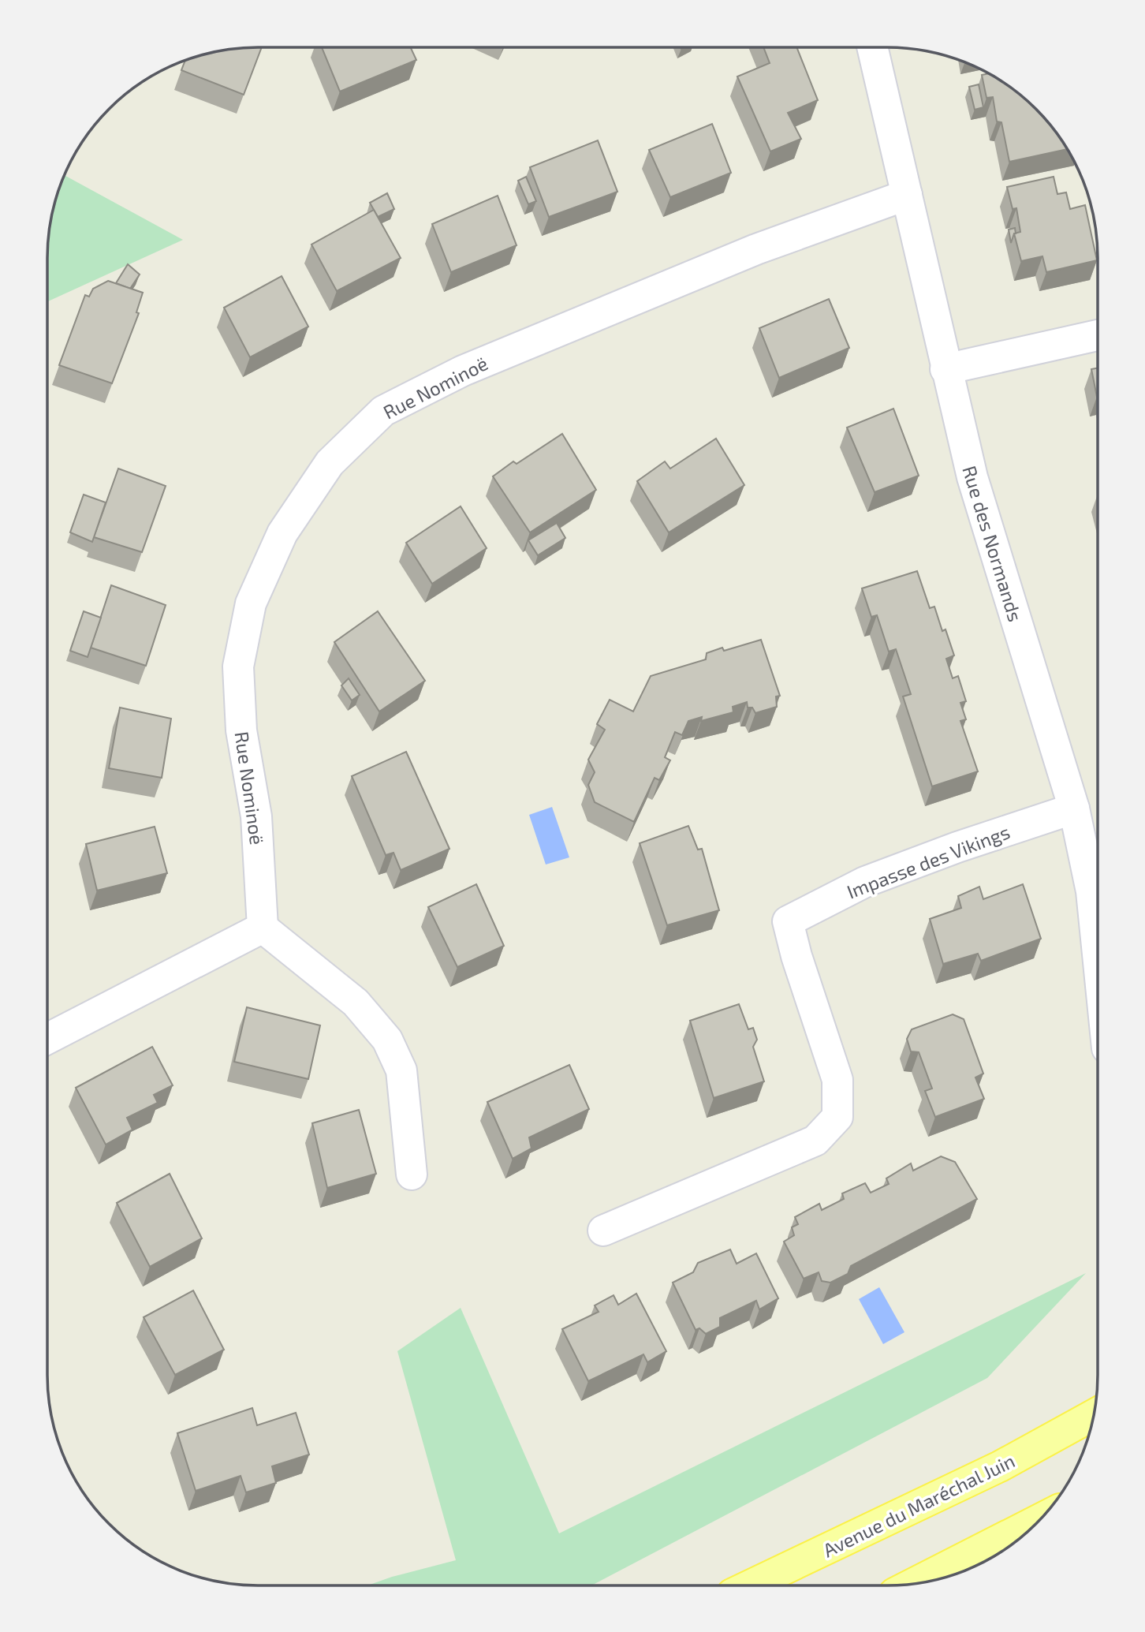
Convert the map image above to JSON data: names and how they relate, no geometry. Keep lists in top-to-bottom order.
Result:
{
  "streets": {
    "main road": ["Avenue du Maréchal Juin"],
    "street": ["Rue Nominoë", "Rue des Normands", "Impasse des Vikings"]
  },
  "crossings": [
    ["Rue Nominoë", "Rue des Normands"],
    ["Rue des Normands", "Impasse des Vikings"]
  ]
}
